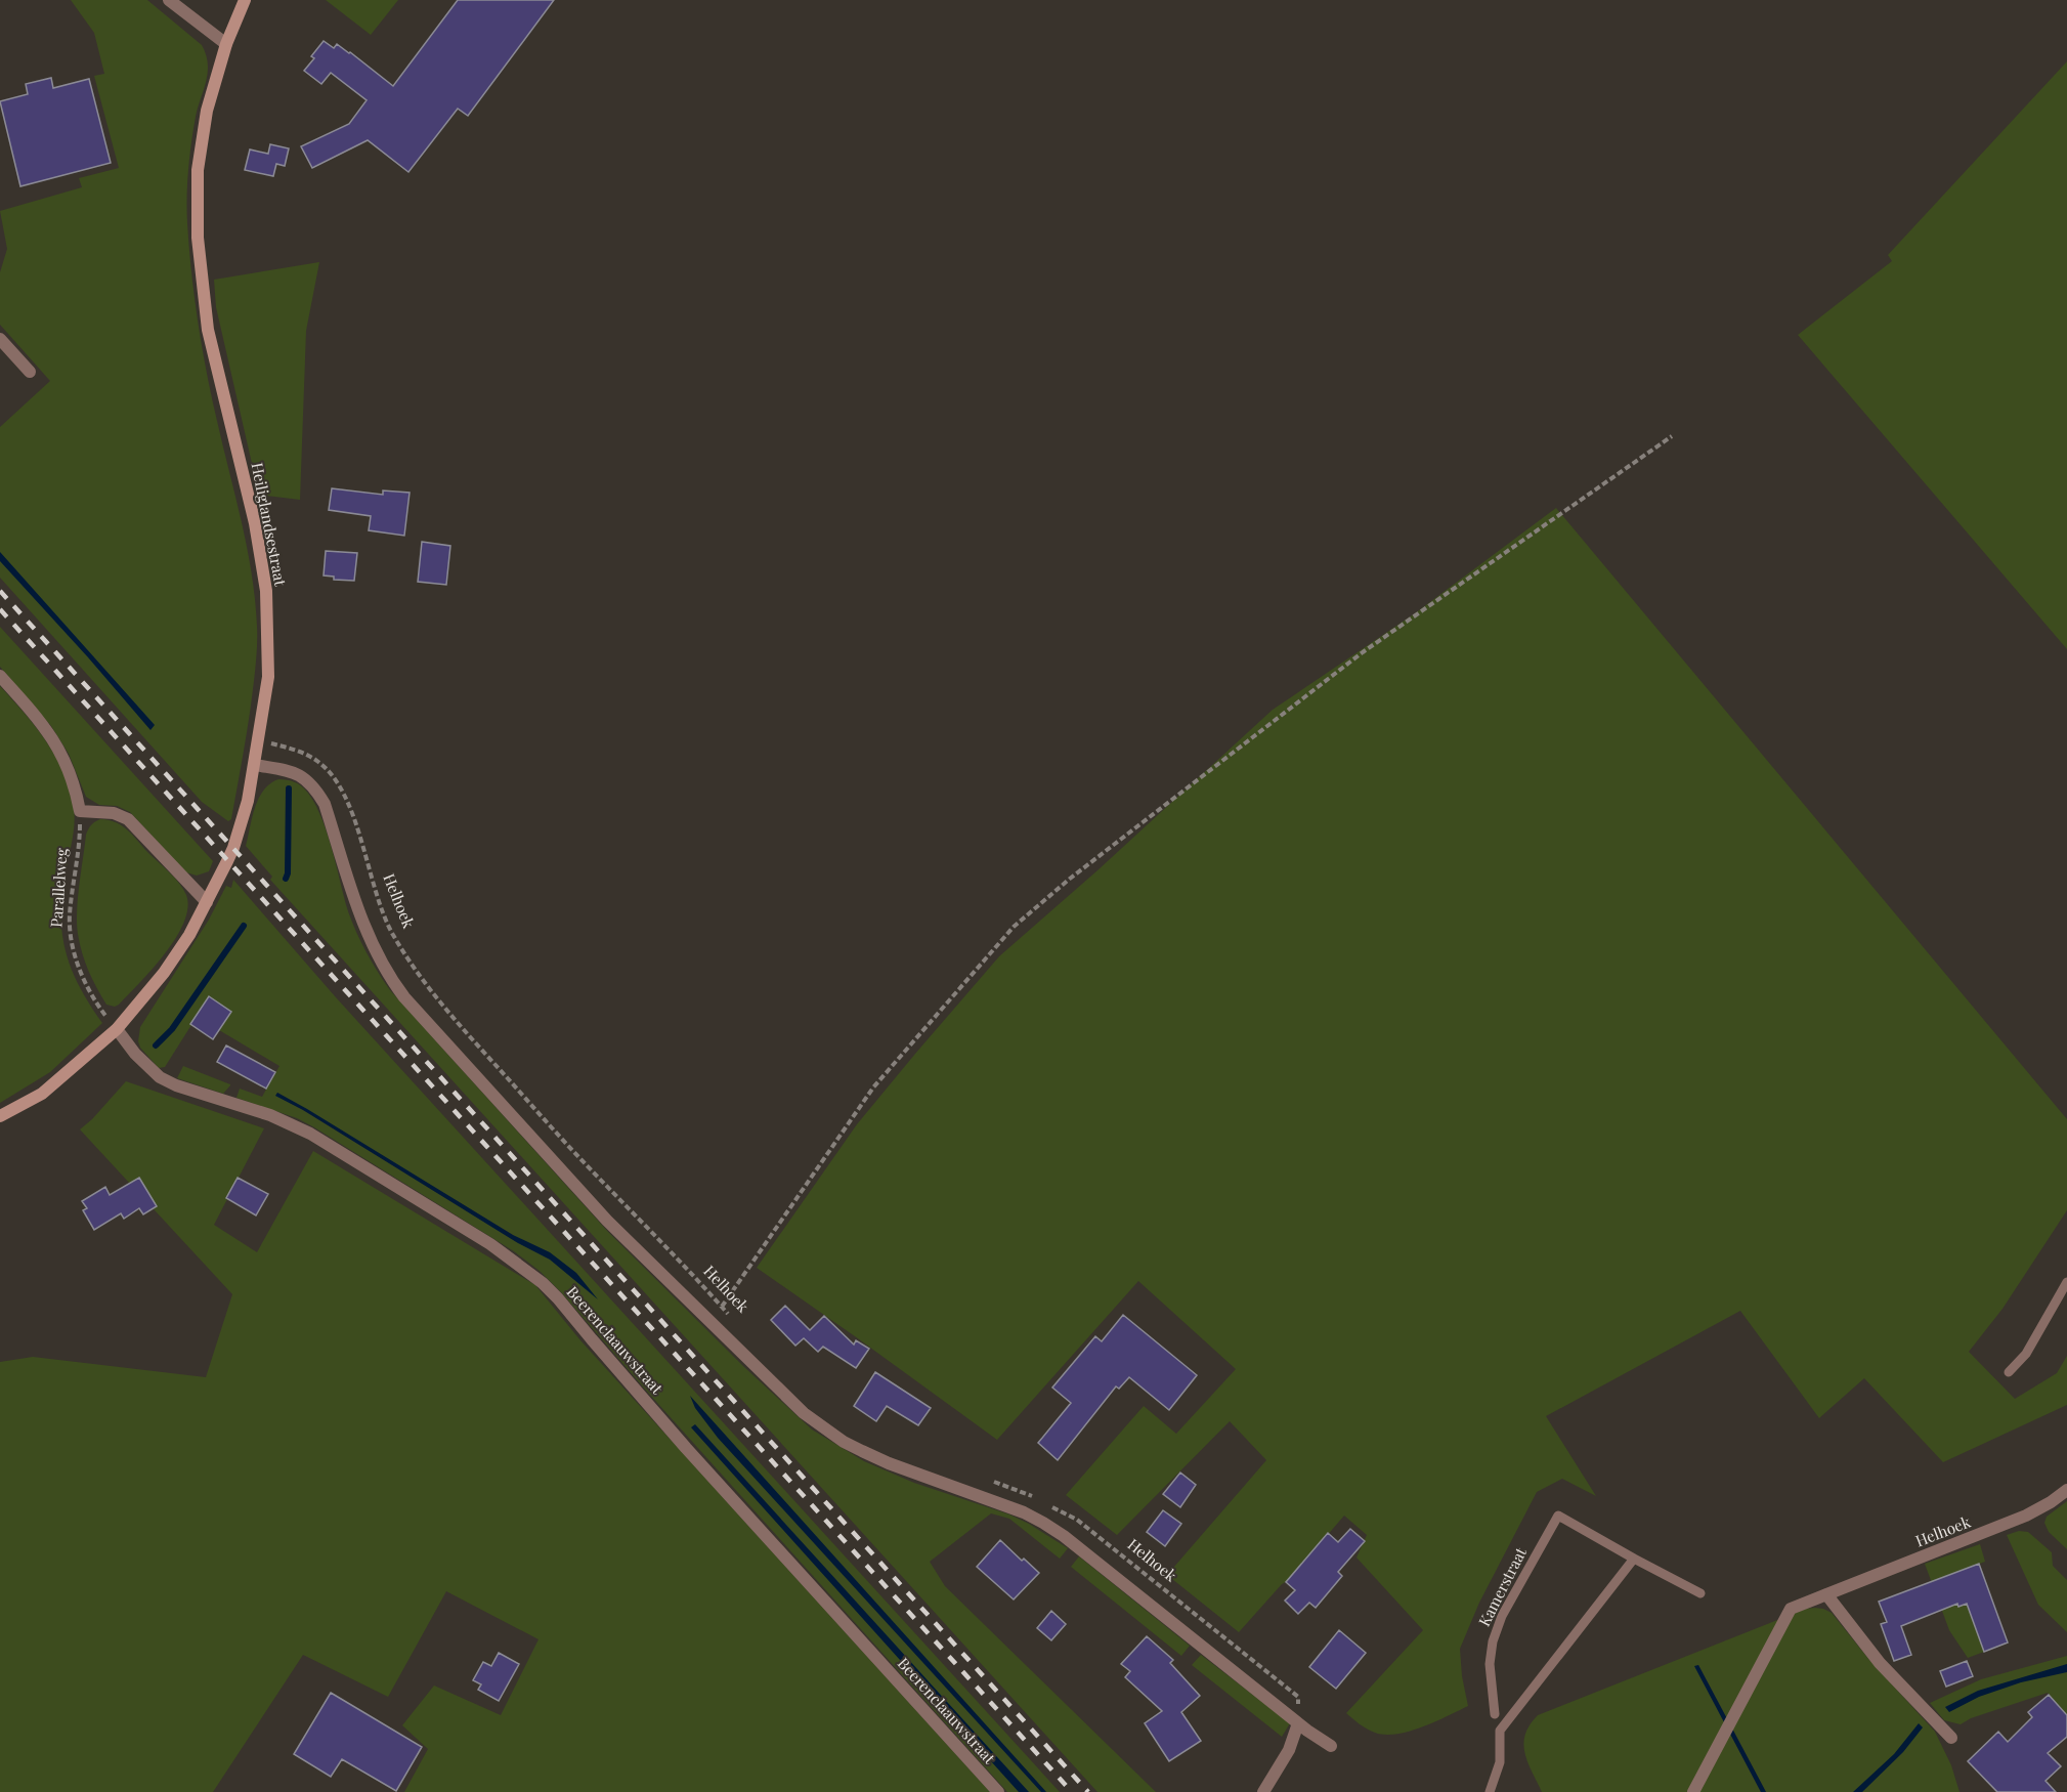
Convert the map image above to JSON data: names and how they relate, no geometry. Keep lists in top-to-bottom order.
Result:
{
  "streets": {
    "street": ["Heiliglandsestraat", "Helhoek", "Beerenclaauwstraat"],
    "lane": ["Kamerstraat"],
    "path": ["Parallelweg"]
  },
  "crossings": [
    ["Heiliglandsestraat", "Parallelweg"],
    ["Heiliglandsestraat", "Helhoek"],
    ["Heiliglandsestraat", "Beerenclaauwstraat"],
    ["Parallelweg", "Beerenclaauwstraat"]
  ]
}
